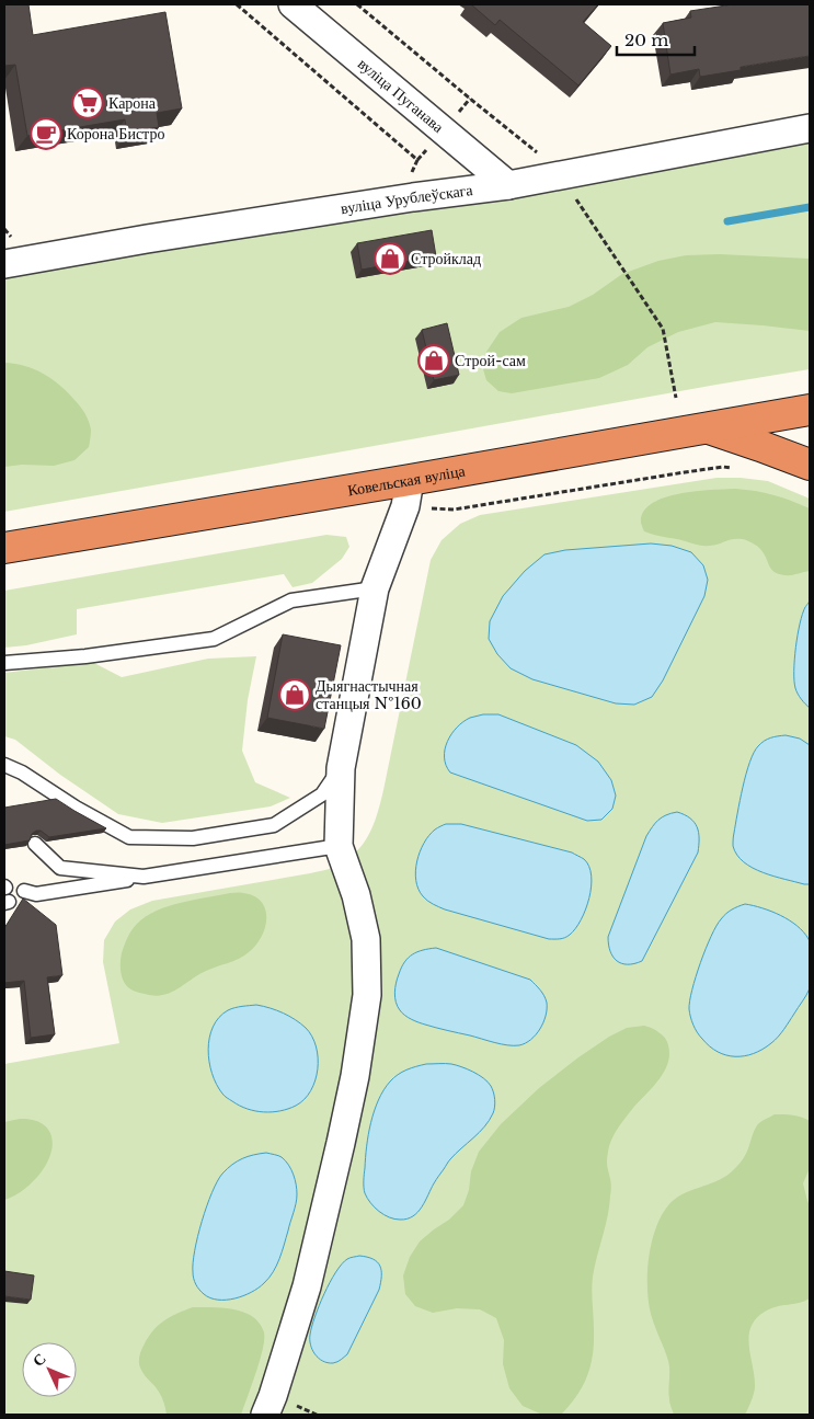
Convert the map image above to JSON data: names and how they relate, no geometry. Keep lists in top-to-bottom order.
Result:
{
  "streets": {
    "highway": ["Ковельская вуліца"],
    "street": ["вуліца Пуганава", "вуліца Урублеўскага"]
  },
  "crossings": [
    ["вуліца Пуганава", "вуліца Урублеўскага"]
  ],
  "places": {
    "supermarket": ["Карона"],
    "cafe": ["Корона Бистро"],
    "shop": ["Стройклад", "Строй-сам", "Дыягнастычная станцыя №160"]
  },
  "scale_bar": "20 m",
  "north": "top left"
}
